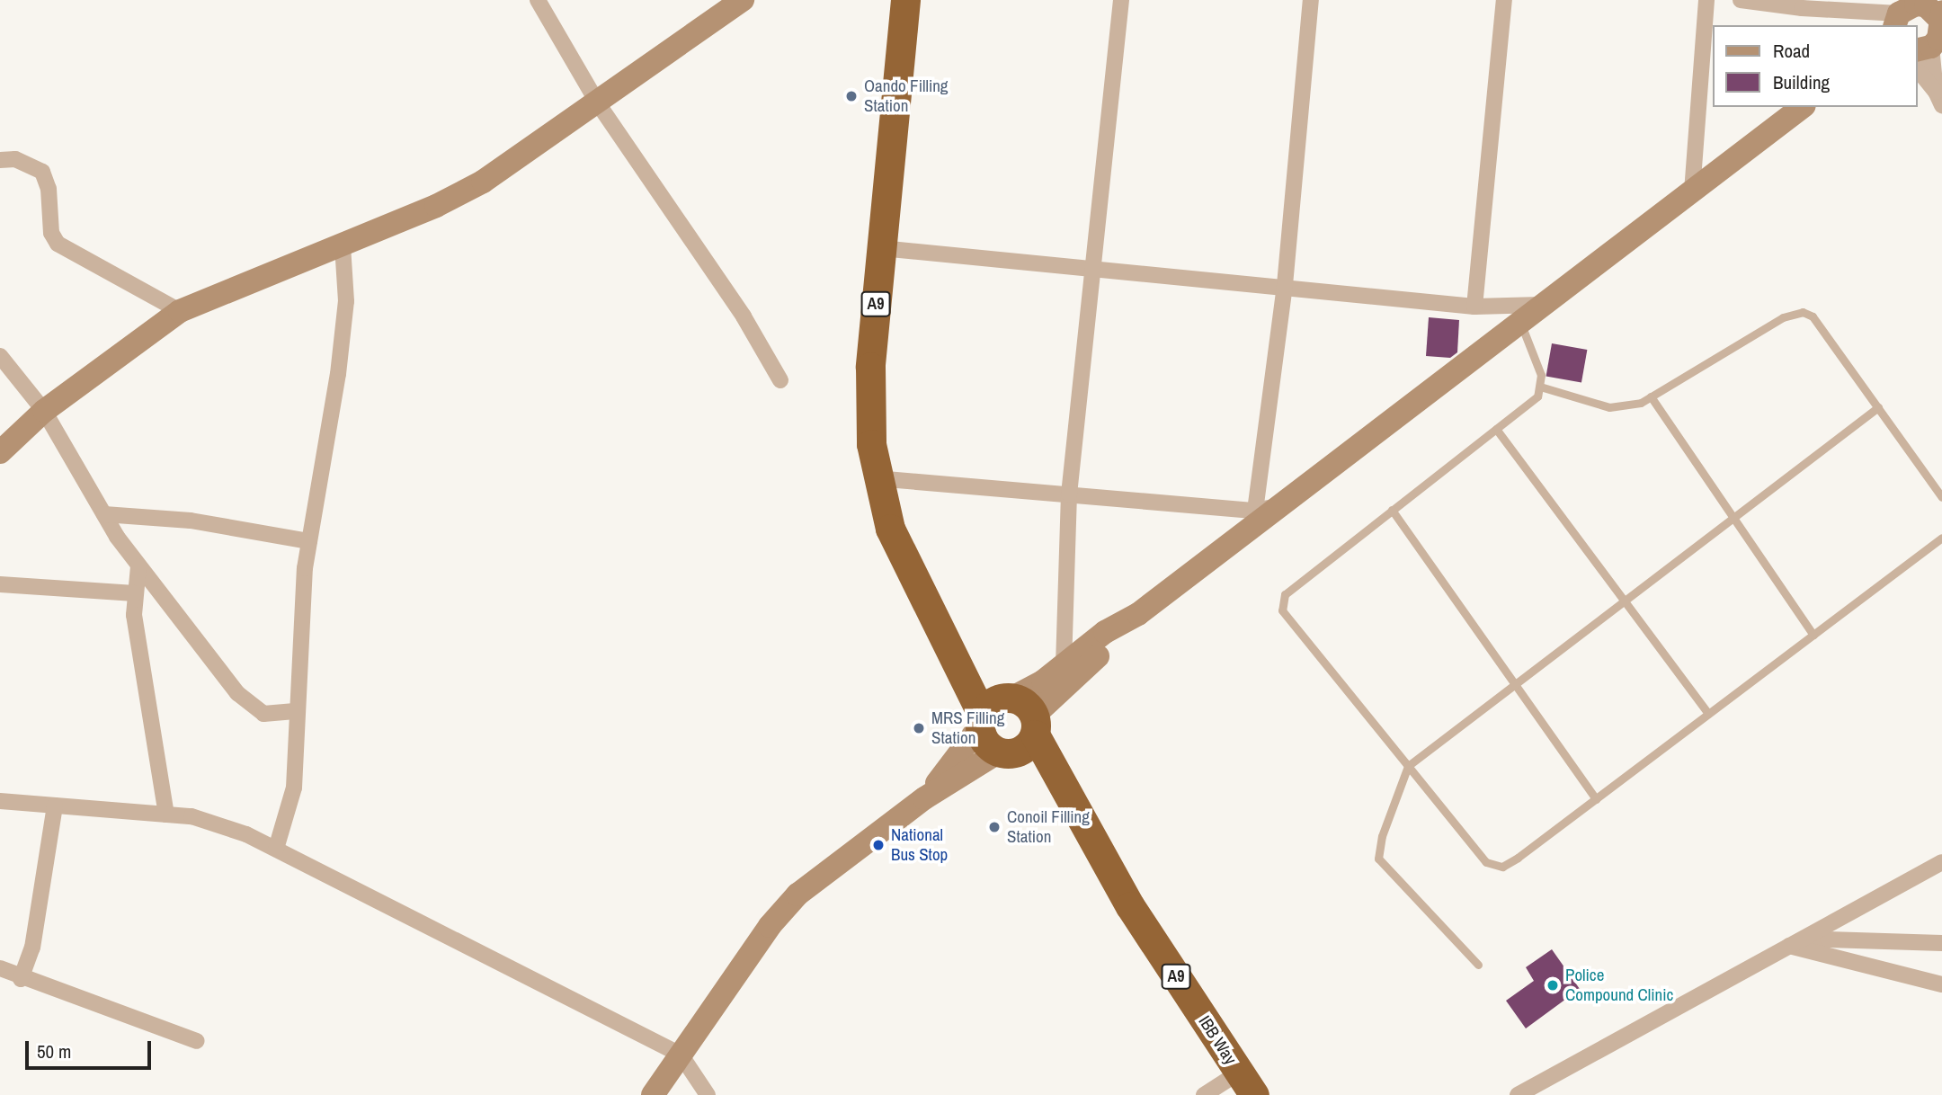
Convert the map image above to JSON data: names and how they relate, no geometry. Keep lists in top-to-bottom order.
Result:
{
  "streets": {
    "highway": ["A9", "IBB Way"]
  },
  "crossings": [
    ["A9", "IBB Way"]
  ],
  "places": [
    "Oando Filling Station",
    "MRS Filling Station",
    "Conoil Filling Station",
    "National Bus Stop",
    "Police Compound Clinic"
  ],
  "legend": ["Road", "Building"],
  "scale_bar": "50 m"
}
